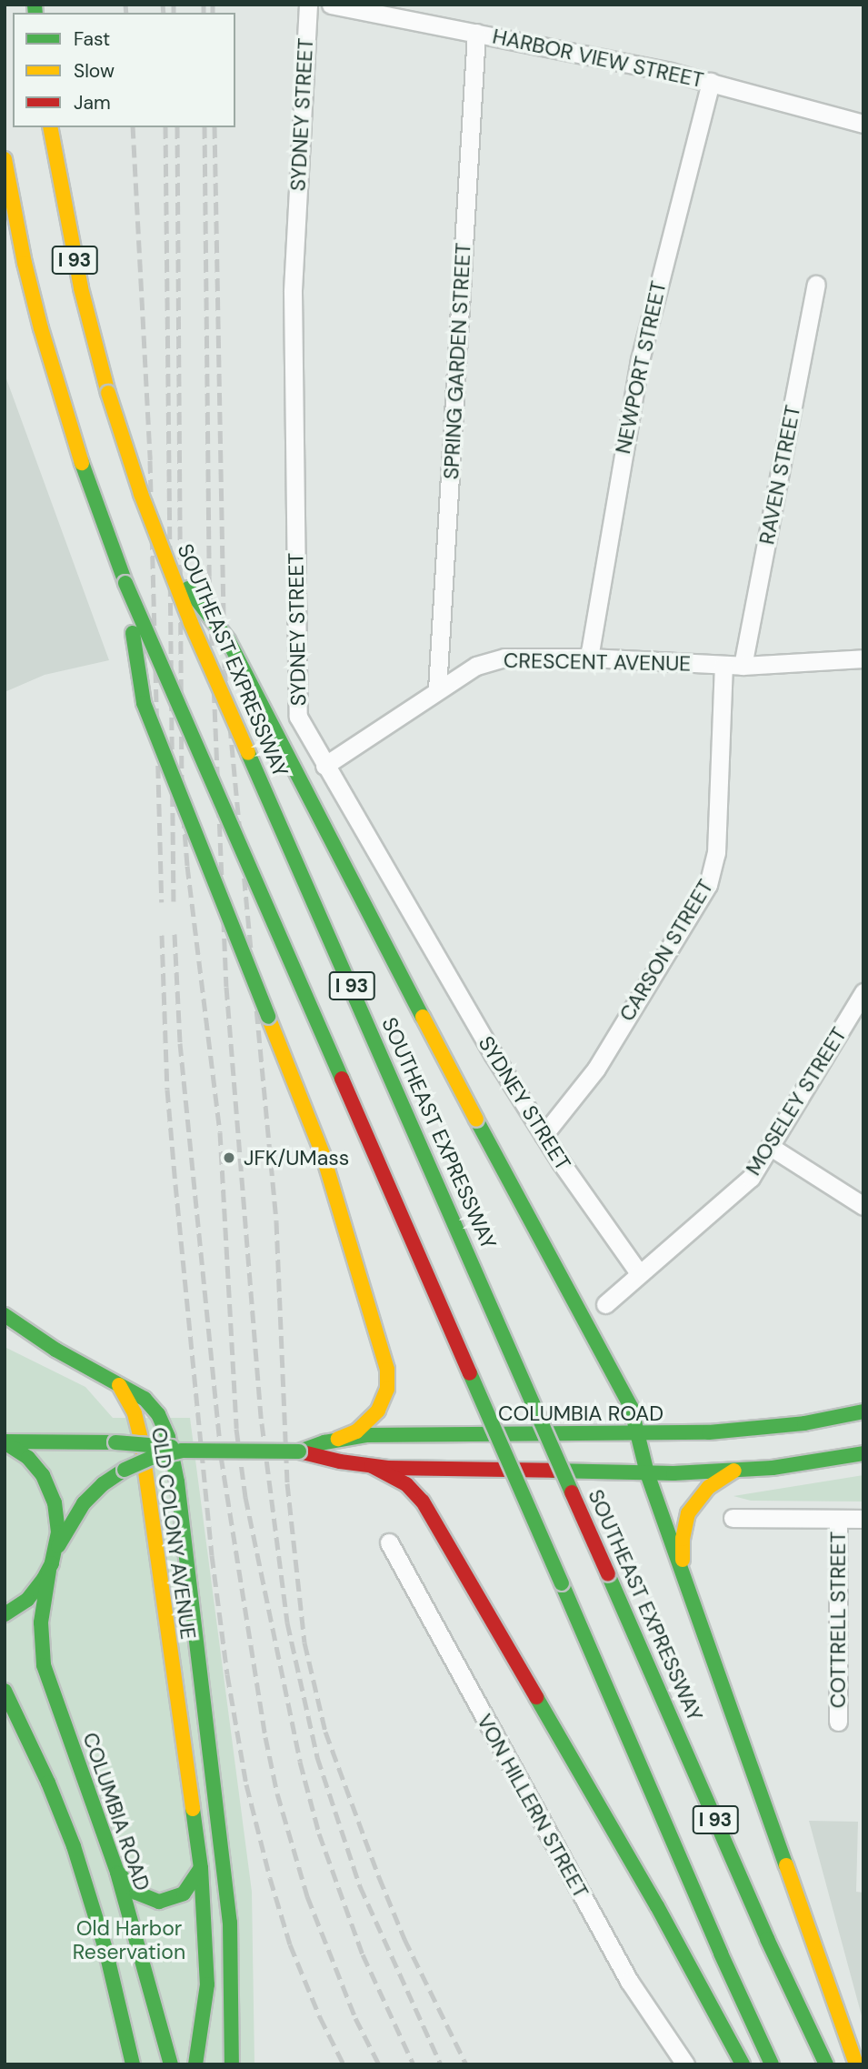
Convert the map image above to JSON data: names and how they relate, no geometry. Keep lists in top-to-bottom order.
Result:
{
  "streets": {
    "main road": [
      "I 93",
      "SOUTHEAST EXPRESSWAY",
      "COLUMBIA ROAD",
      "OLD COLONY AVENUE"
    ],
    "street": [
      "HARBOR VIEW STREET",
      "SYDNEY STREET",
      "SPRING GARDEN STREET",
      "NEWPORT STREET",
      "RAVEN STREET",
      "CRESCENT AVENUE",
      "CARSON STREET",
      "MOSELEY STREET",
      "COTTRELL STREET",
      "VON HILLERN STREET"
    ]
  },
  "crossings": [
    ["HARBOR VIEW STREET", "SPRING GARDEN STREET"],
    ["HARBOR VIEW STREET", "NEWPORT STREET"],
    ["SYDNEY STREET", "CRESCENT AVENUE"],
    ["SYDNEY STREET", "CARSON STREET"],
    ["SYDNEY STREET", "MOSELEY STREET"],
    ["SPRING GARDEN STREET", "CRESCENT AVENUE"],
    ["NEWPORT STREET", "CRESCENT AVENUE"],
    ["RAVEN STREET", "CRESCENT AVENUE"],
    ["CRESCENT AVENUE", "CARSON STREET"]
  ],
  "parks": ["Old Harbor Reservation"],
  "places": ["JFK/UMass"],
  "legend": ["Fast", "Slow", "Jam"]
}
